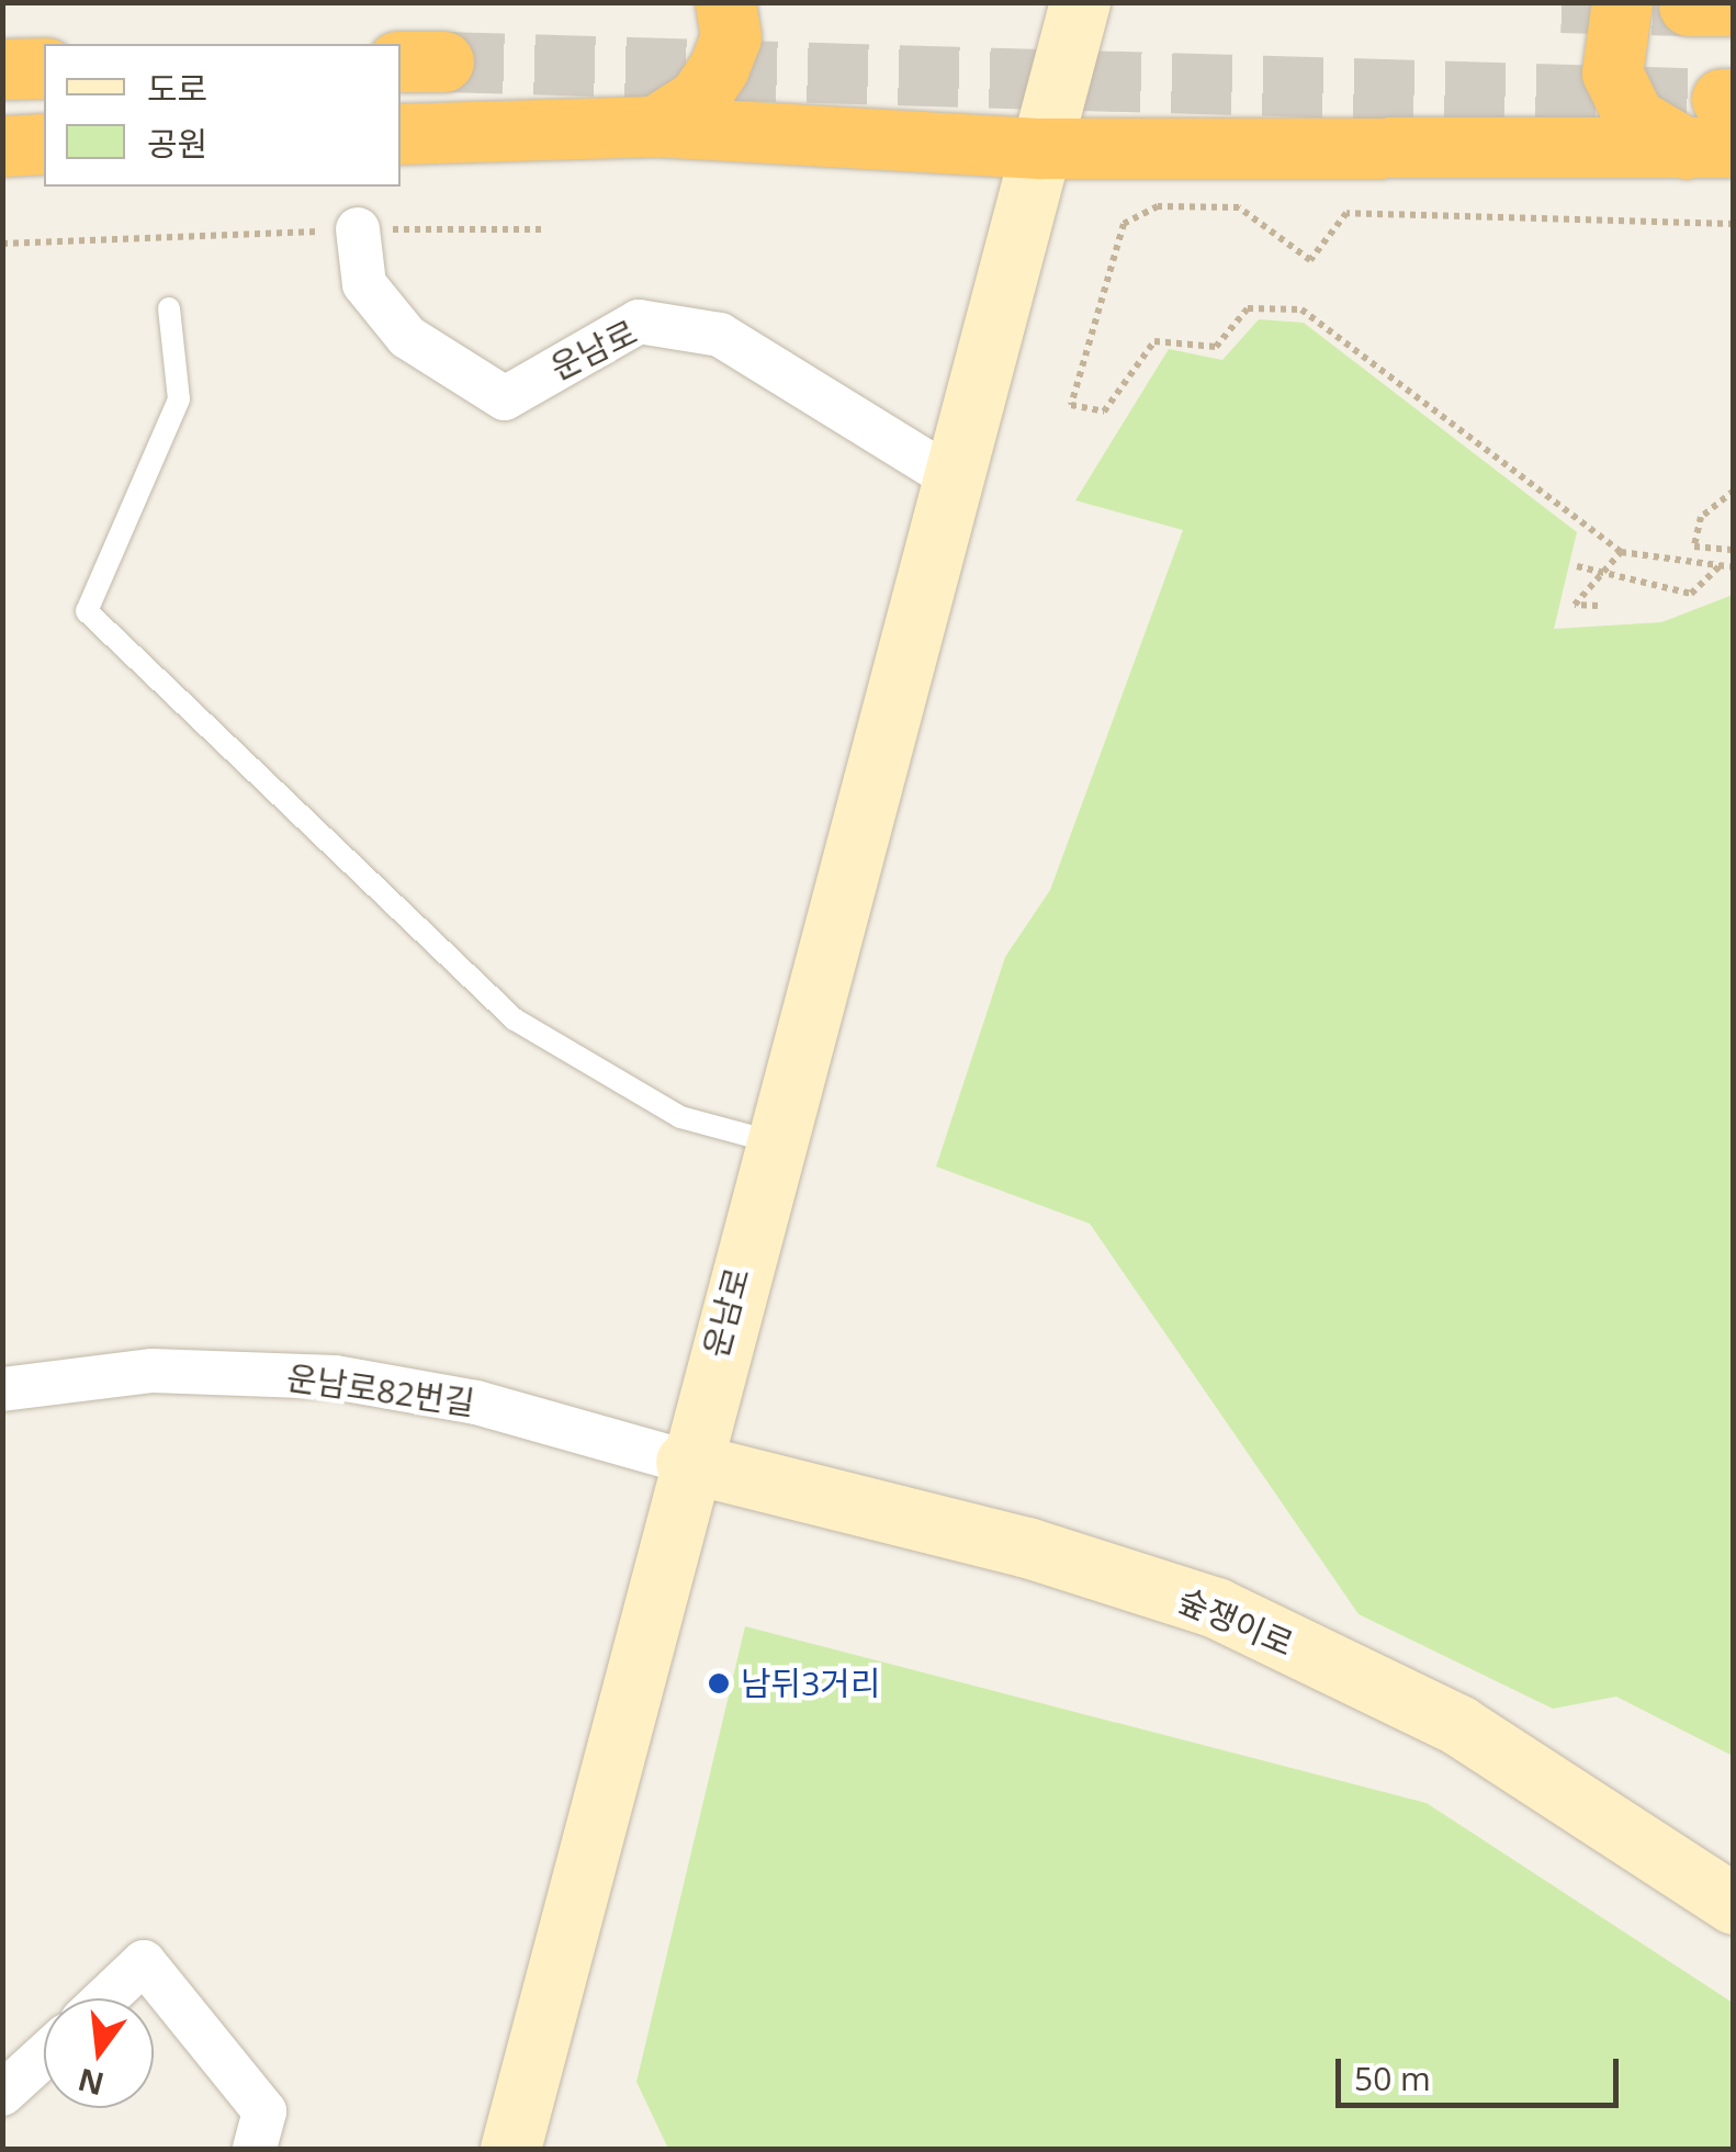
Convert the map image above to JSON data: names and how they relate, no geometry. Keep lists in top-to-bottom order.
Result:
{
  "streets": {
    "street": ["운남로", "운남로82번길", "숲쟁이로"]
  },
  "crossings": [
    ["운남로", "운남로82번길"],
    ["운남로", "숲쟁이로"],
    ["운남로82번길", "숲쟁이로"]
  ],
  "places": ["남뒤3거리"],
  "legend": ["도로", "공원"],
  "scale_bar": "50 m",
  "north": "bottom"
}
